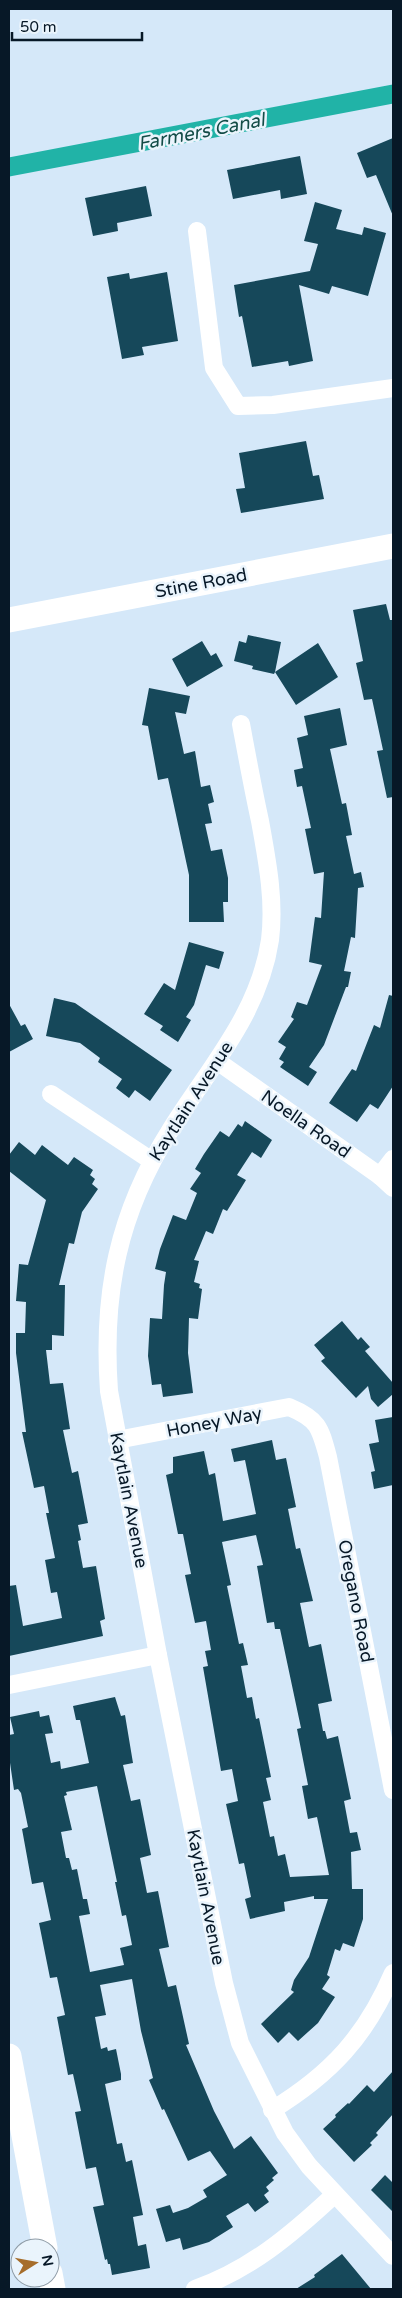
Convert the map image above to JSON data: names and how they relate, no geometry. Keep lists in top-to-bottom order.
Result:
{
  "streets": {
    "main road": ["Stine Road"],
    "street": [
      "Kaytlain Avenue",
      "Noella Road",
      "Honey Way",
      "Oregano Road"
    ]
  },
  "crossings": [
    ["Kaytlain Avenue", "Noella Road"],
    ["Kaytlain Avenue", "Honey Way"],
    ["Honey Way", "Oregano Road"]
  ],
  "water": ["Farmers Canal"],
  "scale_bar": "50 m",
  "north": "right"
}
